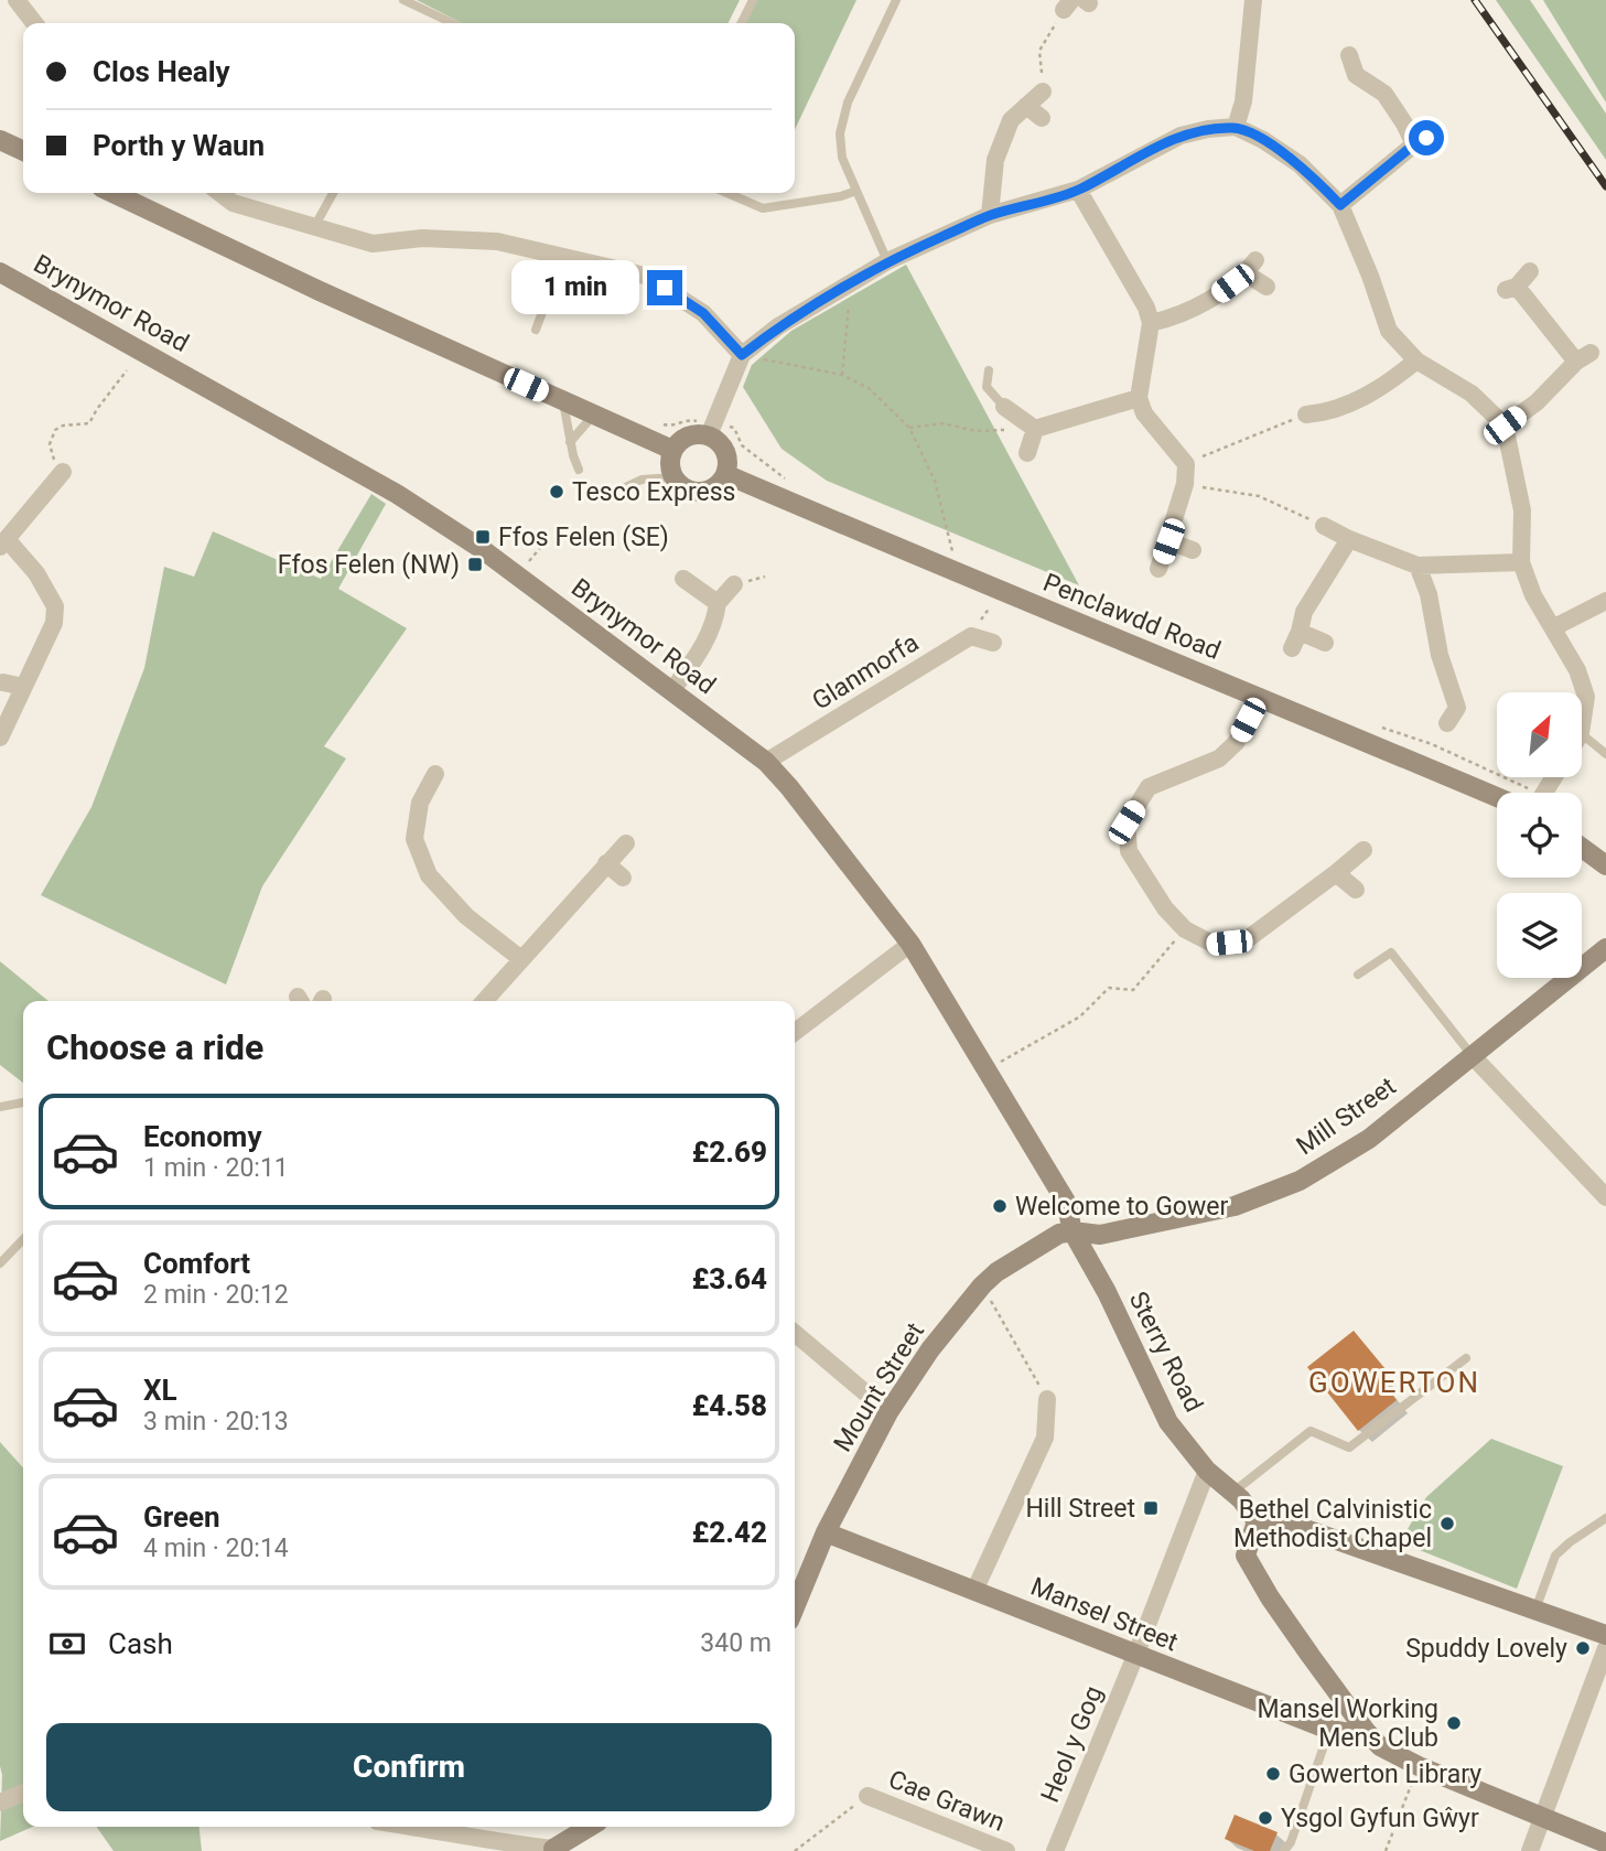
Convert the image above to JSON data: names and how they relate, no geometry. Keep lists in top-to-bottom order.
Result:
{
  "streets": {
    "main road": [
      "Brynymor Road",
      "Penclawdd Road",
      "Mill Street",
      "Sterry Road",
      "Mount Street",
      "Mansel Street"
    ],
    "street": ["Glanmorfa", "Heol y Gog", "Cae Grawn"]
  },
  "crossings": [
    ["Brynymor Road", "Glanmorfa"],
    ["Brynymor Road", "Mill Street"],
    ["Brynymor Road", "Sterry Road"],
    ["Brynymor Road", "Mount Street"],
    ["Mill Street", "Sterry Road"],
    ["Mill Street", "Mount Street"],
    ["Sterry Road", "Mount Street"],
    ["Mount Street", "Mansel Street"],
    ["Mansel Street", "Heol y Gog"]
  ],
  "districts": ["GOWERTON"],
  "places": {
    "other": [
      "Tesco Express",
      "Welcome to Gower",
      "Bethel Calvinistic Methodist Chapel",
      "Spuddy Lovely",
      "Mansel Working Mens Club",
      "Gowerton Library",
      "Ysgol Gyfun Gŵyr"
    ],
    "transit": ["Ffos Felen (SE)", "Ffos Felen (NW)", "Hill Street"]
  },
  "north": "top right",
  "page": {
    "banner": ["Clos Healy", "Porth y Waun"],
    "bubble": "1 min",
    "heading": "Choose a ride",
    "list": [
      {
        "name": "Economy",
        "note": "1 min · 20:11",
        "value": "£2.69"
      },
      {
        "name": "Comfort",
        "note": "2 min · 20:12",
        "value": "£3.64"
      },
      {
        "name": "XL",
        "note": "3 min · 20:13",
        "value": "£4.58"
      },
      {
        "name": "Green",
        "note": "4 min · 20:14",
        "value": "£2.42"
      }
    ],
    "pay": ["Cash", "340 m"],
    "buttons": "Confirm"
  }
}
